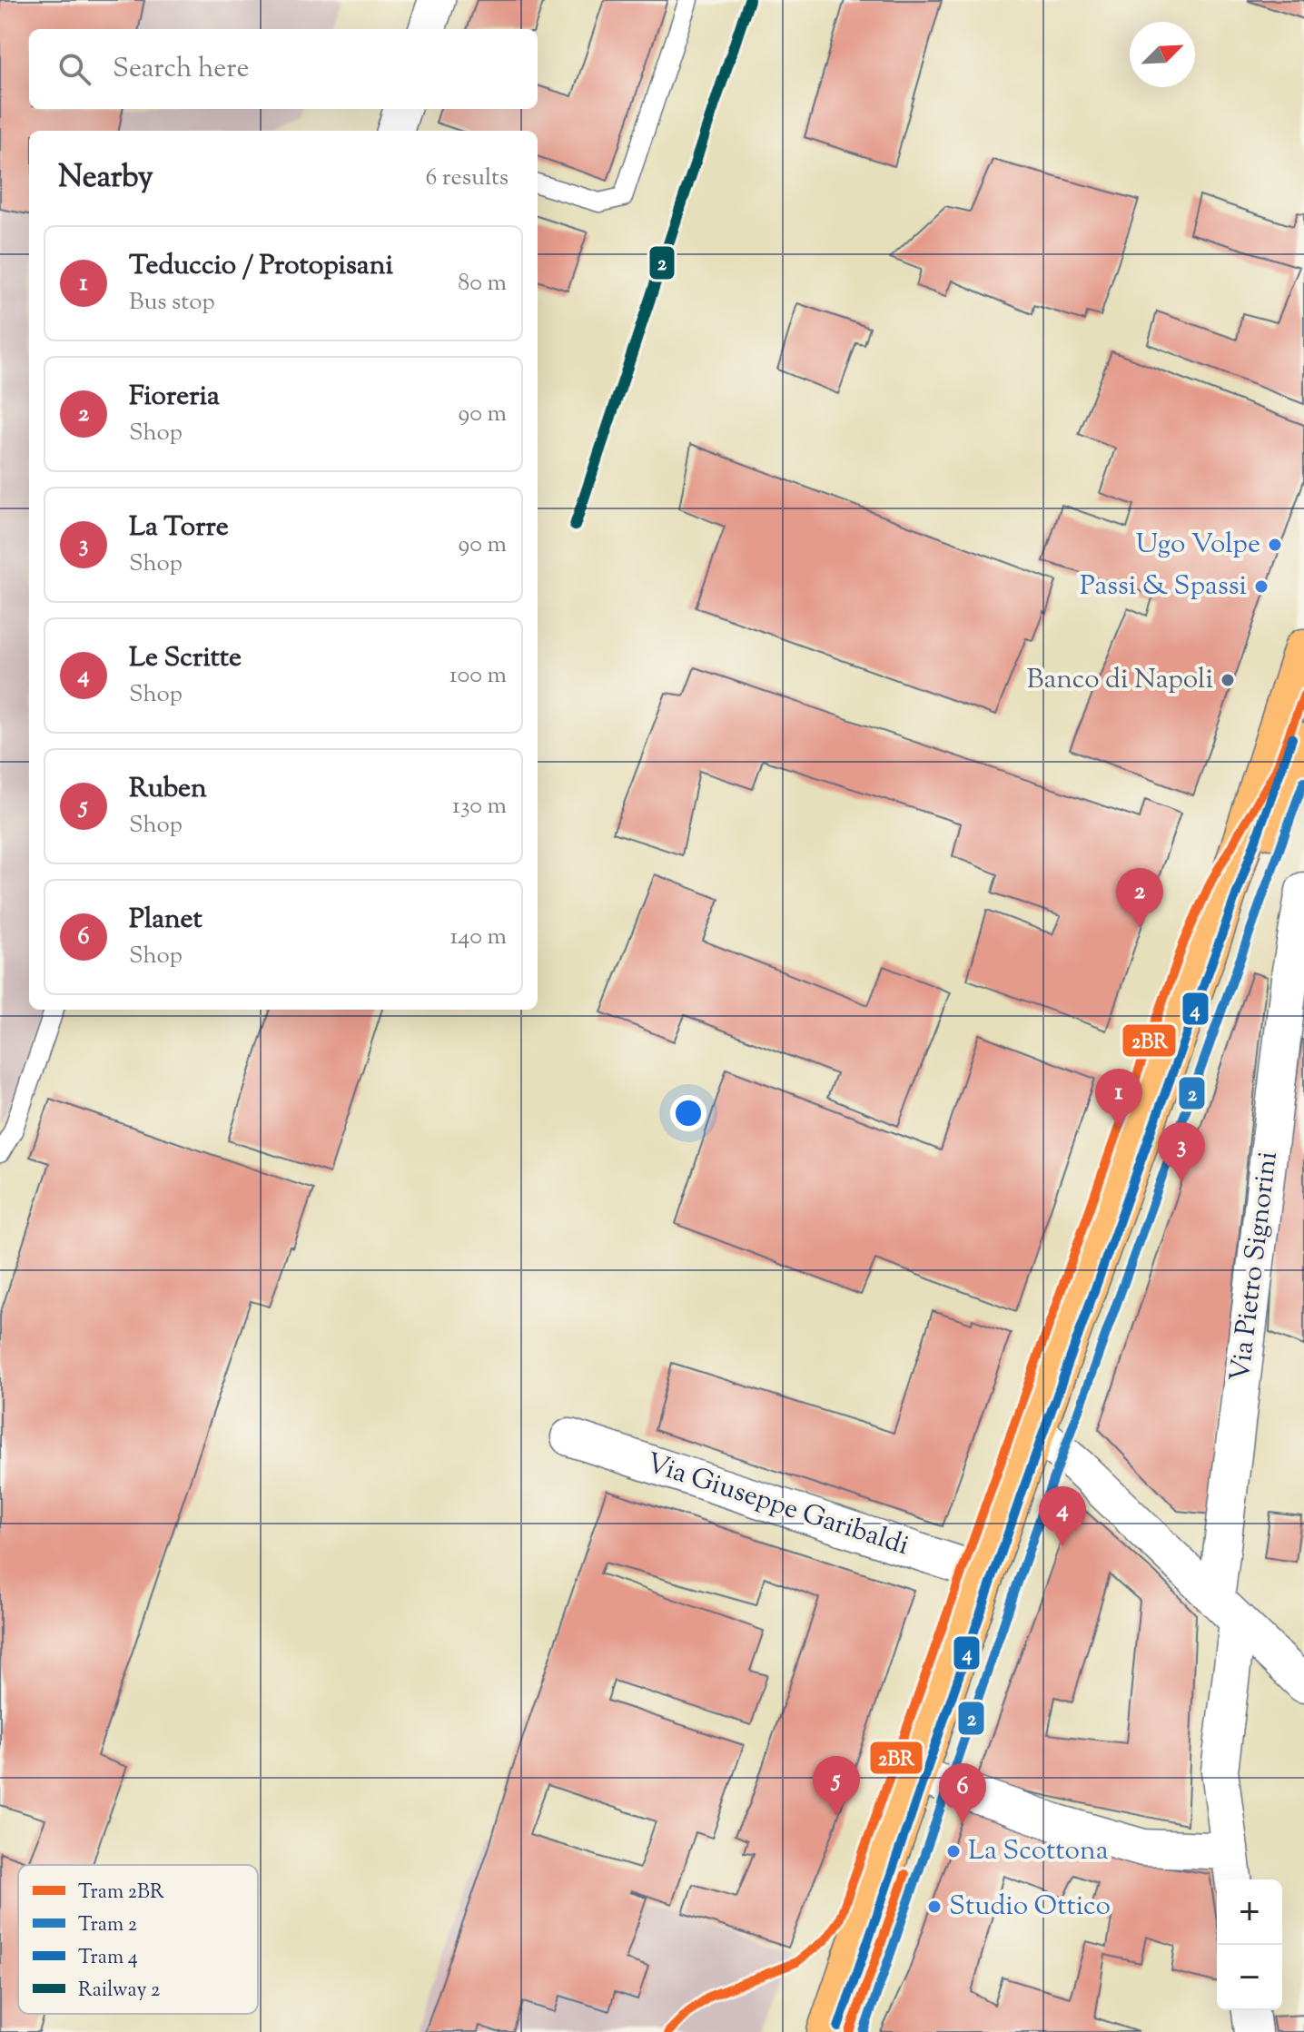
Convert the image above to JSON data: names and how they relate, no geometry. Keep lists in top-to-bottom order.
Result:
{
  "streets": {
    "street": ["Via Pietro Signorini", "Via Giuseppe Garibaldi"]
  },
  "places": [
    "Ugo Volpe",
    "Passi & Spassi",
    "Banco di Napoli",
    "La Scottona",
    "Studio Ottico"
  ],
  "lines": [
    "rail line 2",
    "tram line 2BR",
    "tram line 4",
    "tram line 2"
  ],
  "legend": [
    "Tram 2BR",
    "Tram 2",
    "Tram 4",
    "Railway 2"
  ],
  "north": "top right",
  "page": {
    "search": "Search here",
    "heading": ["Nearby", "6 results"],
    "list": [
      {
        "mark": "1",
        "name": "Teduccio / Protopisani",
        "note": "Bus stop",
        "value": "80 m"
      },
      {
        "mark": "2",
        "name": "Fioreria",
        "note": "Shop",
        "value": "90 m"
      },
      {
        "mark": "3",
        "name": "La Torre",
        "note": "Shop",
        "value": "90 m"
      },
      {
        "mark": "4",
        "name": "Le Scritte",
        "note": "Shop",
        "value": "100 m"
      },
      {
        "mark": "5",
        "name": "Ruben",
        "note": "Shop",
        "value": "130 m"
      },
      {
        "mark": "6",
        "name": "Planet",
        "note": "Shop",
        "value": "140 m"
      }
    ],
    "pins": [
      "2",
      "1",
      "3",
      "4",
      "5",
      "6"
    ],
    "map_buttons": ["+", "−"]
  }
}
